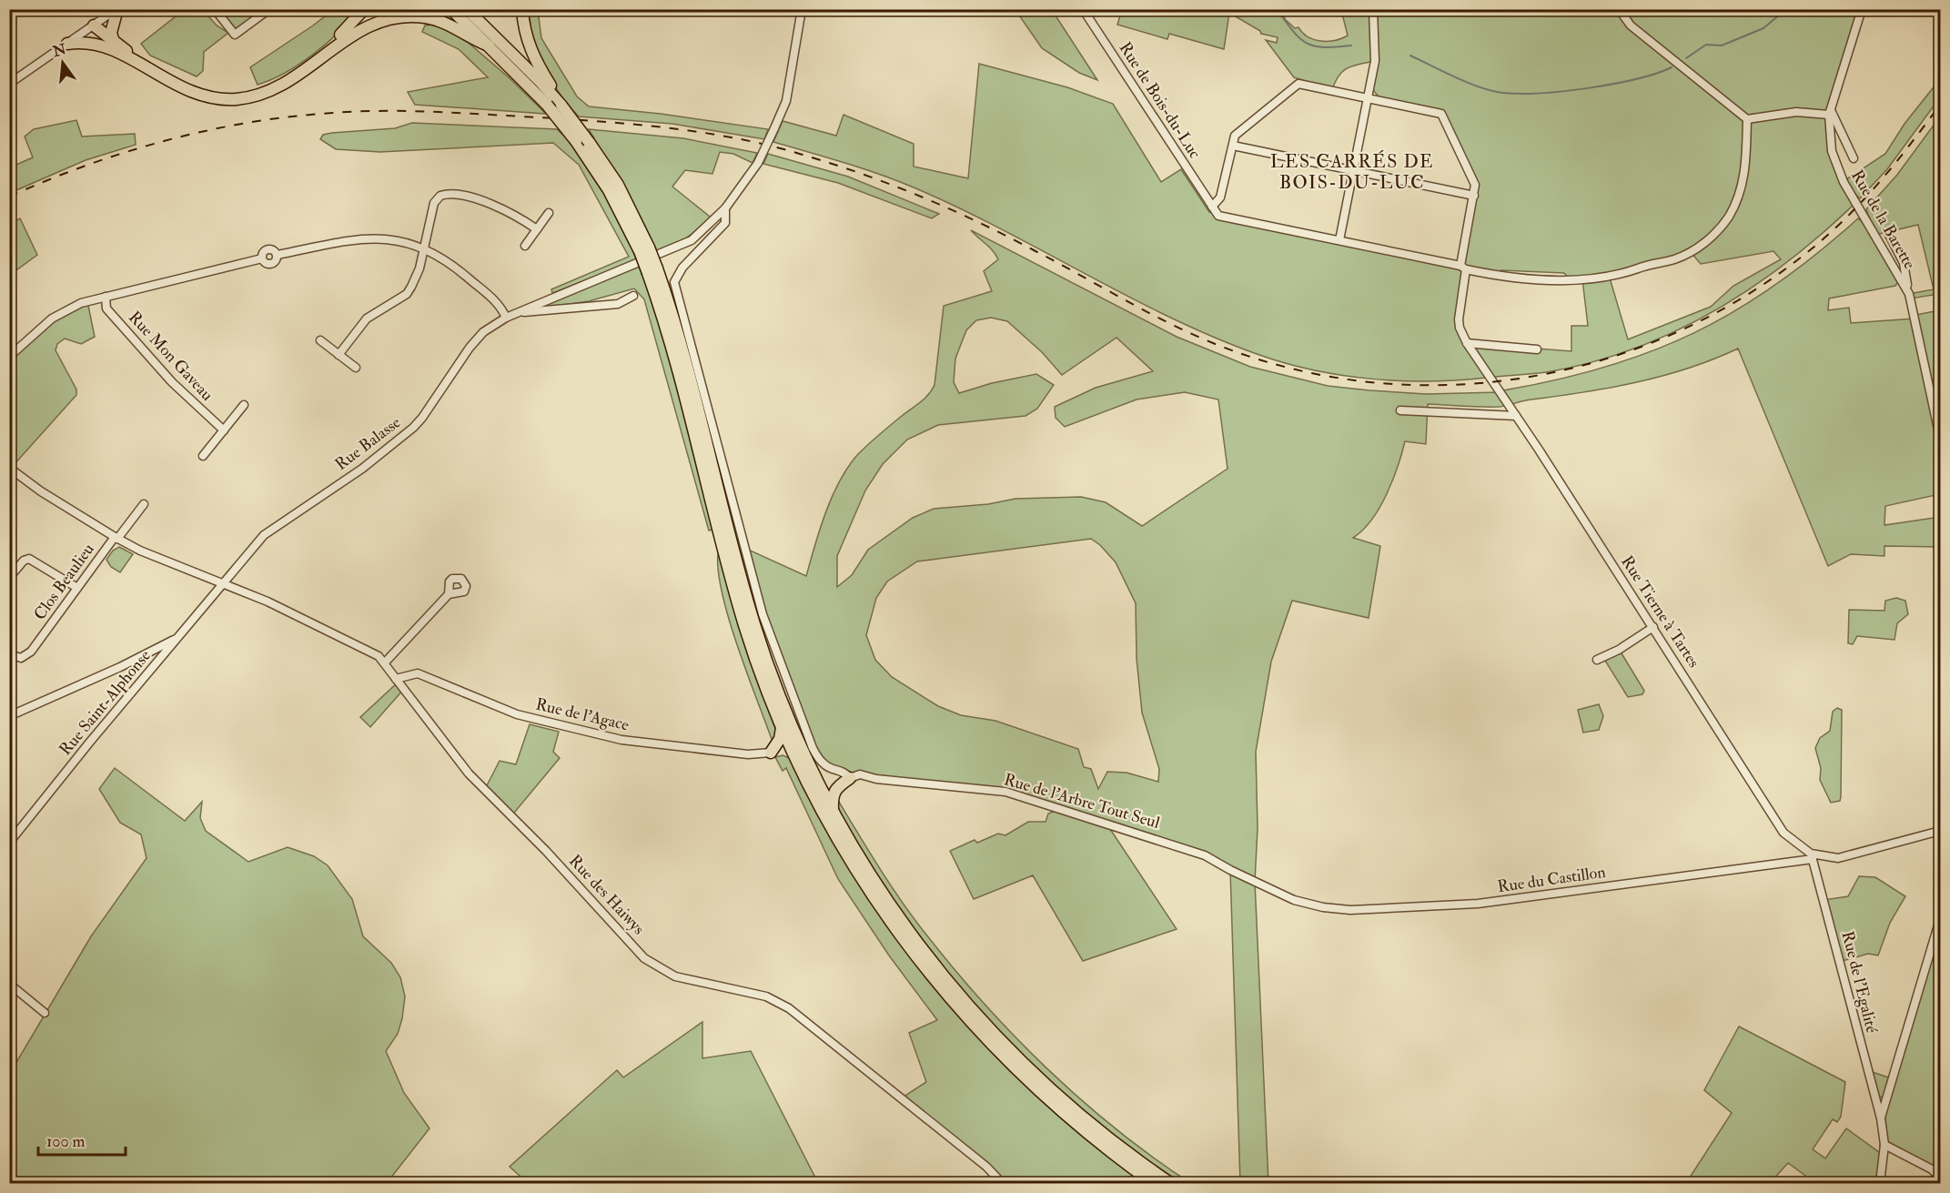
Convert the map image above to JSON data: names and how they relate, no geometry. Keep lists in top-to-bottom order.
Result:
{
  "streets": {
    "street": [
      "Rue de Bois-du-Luc",
      "Rue de la Barette",
      "Rue Mon Gaveau",
      "Rue Balasse",
      "Clos Beaulieu",
      "Rue Tierne à Tartes",
      "Rue Saint-Alphonse",
      "Rue de l'Agace",
      "Rue de l'Arbre Tout Seul",
      "Rue du Castillon",
      "Rue des Haiwys",
      "Rue de l'Egalité"
    ]
  },
  "crossings": [
    ["Rue Balasse", "Rue Saint-Alphonse"],
    ["Rue Balasse", "Rue des Haiwys"],
    ["Clos Beaulieu", "Rue des Haiwys"],
    ["Rue Tierne à Tartes", "Rue du Castillon"],
    ["Rue Tierne à Tartes", "Rue de l'Egalité"],
    ["Rue Saint-Alphonse", "Rue des Haiwys"],
    ["Rue de l'Agace", "Rue des Haiwys"],
    ["Rue de l'Arbre Tout Seul", "Rue du Castillon"],
    ["Rue du Castillon", "Rue de l'Egalité"]
  ],
  "districts": ["LES CARRÉS DE BOIS-DU-LUC"],
  "scale_bar": "100 m",
  "north": "top"
}
